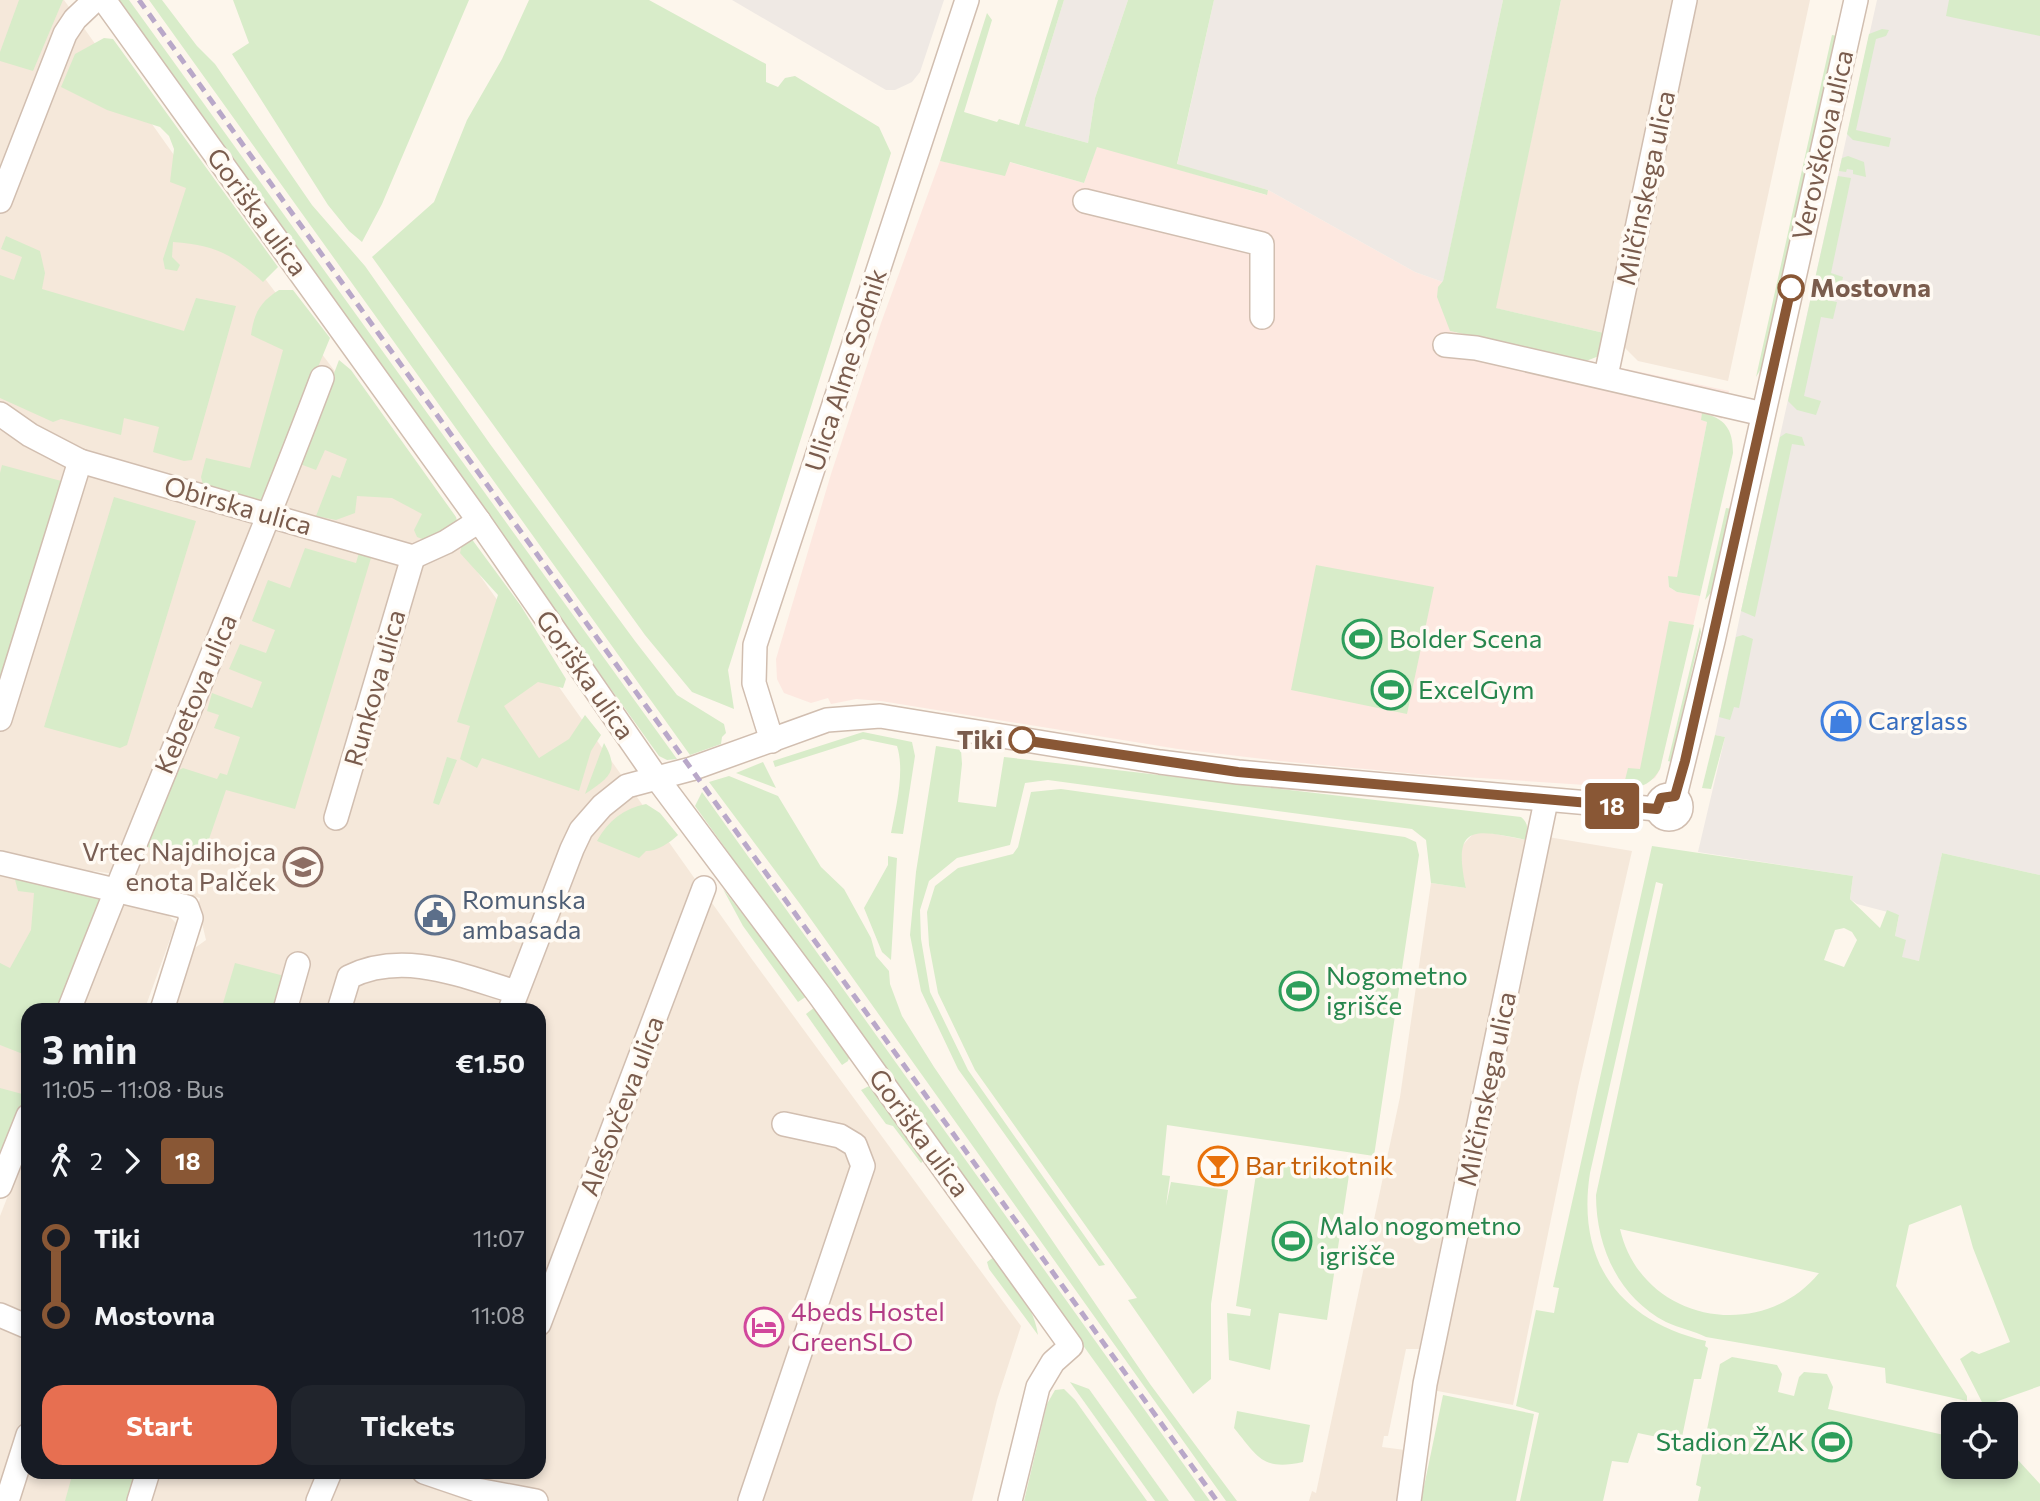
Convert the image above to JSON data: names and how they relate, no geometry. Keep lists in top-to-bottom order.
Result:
{
  "streets": {
    "street": [
      "Verovškova ulica",
      "Milčinskega ulica",
      "Goriška ulica",
      "Ulica Alme Sodnik",
      "Obirska ulica",
      "Runkova ulica",
      "Kebetova ulica",
      "Alešovčeva ulica"
    ]
  },
  "crossings": [
    ["Verovškova ulica", "Milčinskega ulica"],
    ["Obirska ulica", "Runkova ulica"],
    ["Obirska ulica", "Kebetova ulica"]
  ],
  "places": {
    "other": ["Mostovna", "Tiki"],
    "sports": [
      "Bolder Scena",
      "ExcelGym",
      "Nogometno igrišče",
      "Malo nogometno igrišče",
      "Stadion ŽAK"
    ],
    "shop": ["Carglass"],
    "school or university": ["Vrtec Najdihojca enota Palček"],
    "public building": ["Romunska ambasada"],
    "bar": ["Bar trikotnik"],
    "hotel": ["4beds Hostel GreenSLO"]
  },
  "lines": ["bus line 18"],
  "page": {
    "on_map": "18",
    "heading": ["3 min", "11:05 – 11:08 · Bus", "€1.50"],
    "legs": ["2", "18"],
    "list": [
      {
        "name": "Tiki",
        "value": "11:07"
      },
      {
        "name": "Mostovna",
        "value": "11:08"
      }
    ],
    "buttons": ["Start", "Tickets"]
  }
}
